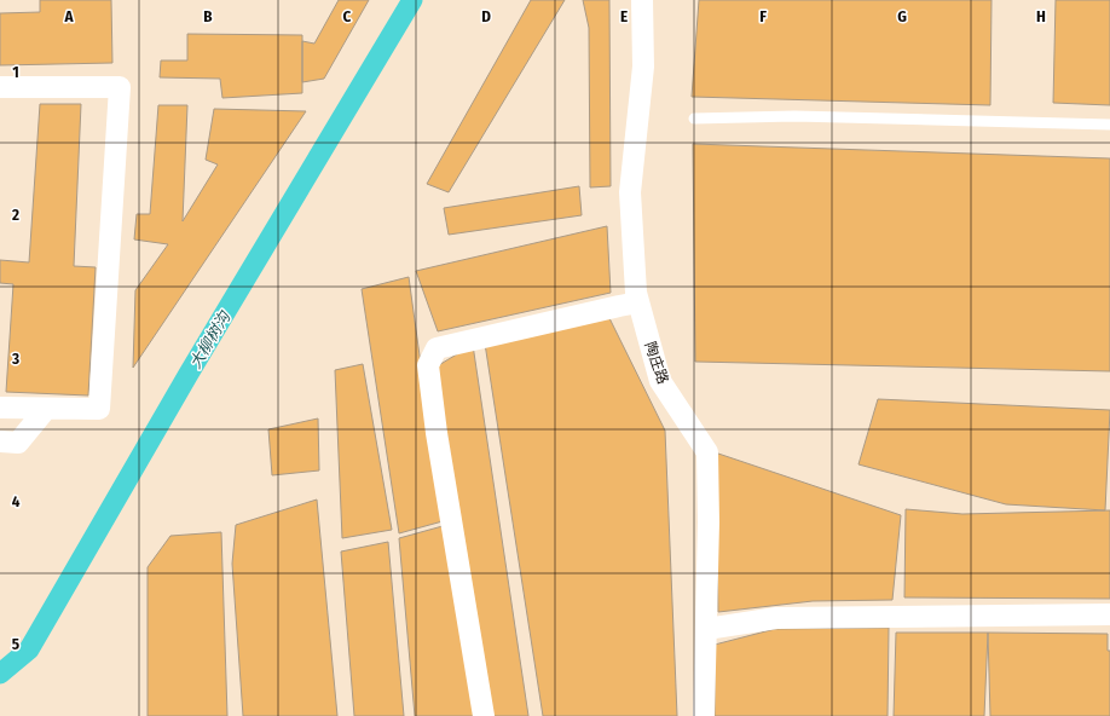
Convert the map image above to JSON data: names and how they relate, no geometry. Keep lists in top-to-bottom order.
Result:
{
  "streets": {
    "street": ["陶庄路"]
  },
  "water": ["大柳树沟"],
  "grid": {
    "columns": [
      "A",
      "B",
      "C",
      "D",
      "E",
      "F",
      "G",
      "H"
    ],
    "rows": [
      "1",
      "2",
      "3",
      "4",
      "5"
    ]
  }
}
